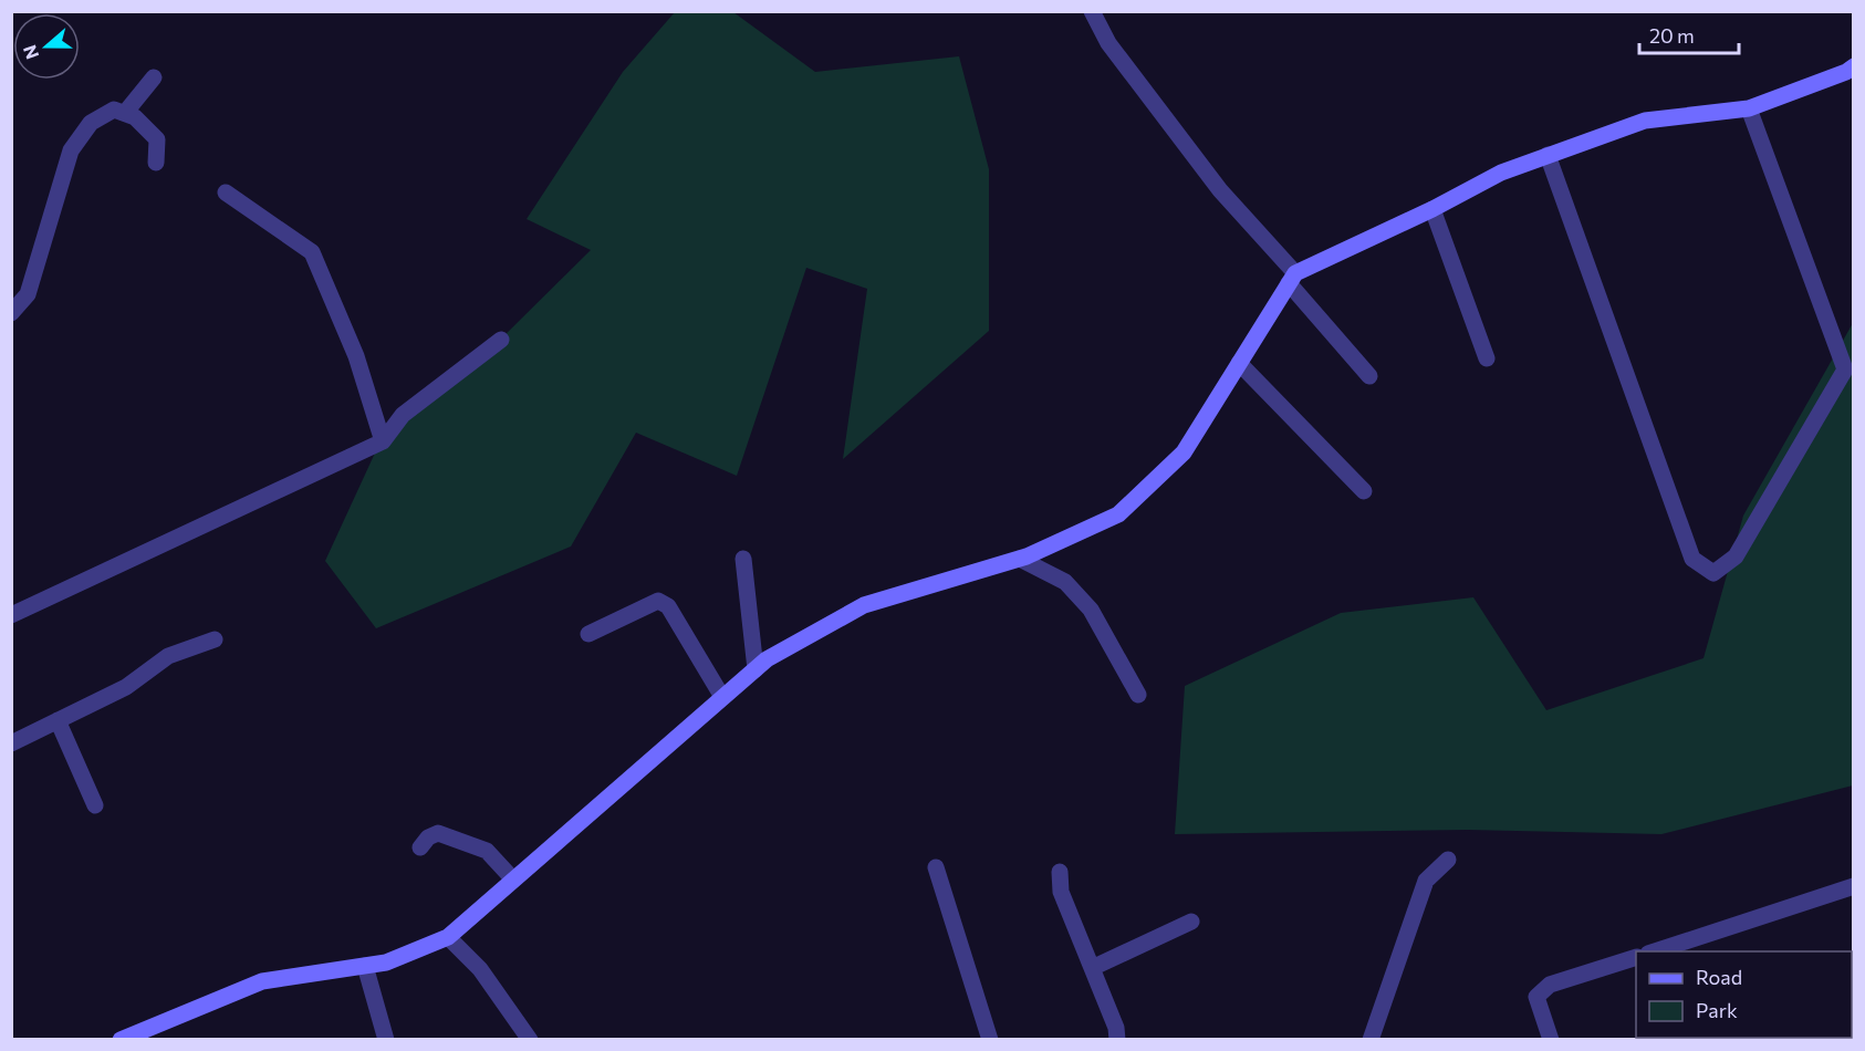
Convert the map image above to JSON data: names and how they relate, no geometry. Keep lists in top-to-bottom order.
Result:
{
  "legend": ["Road", "Park"],
  "scale_bar": "20 m",
  "north": "left"
}
